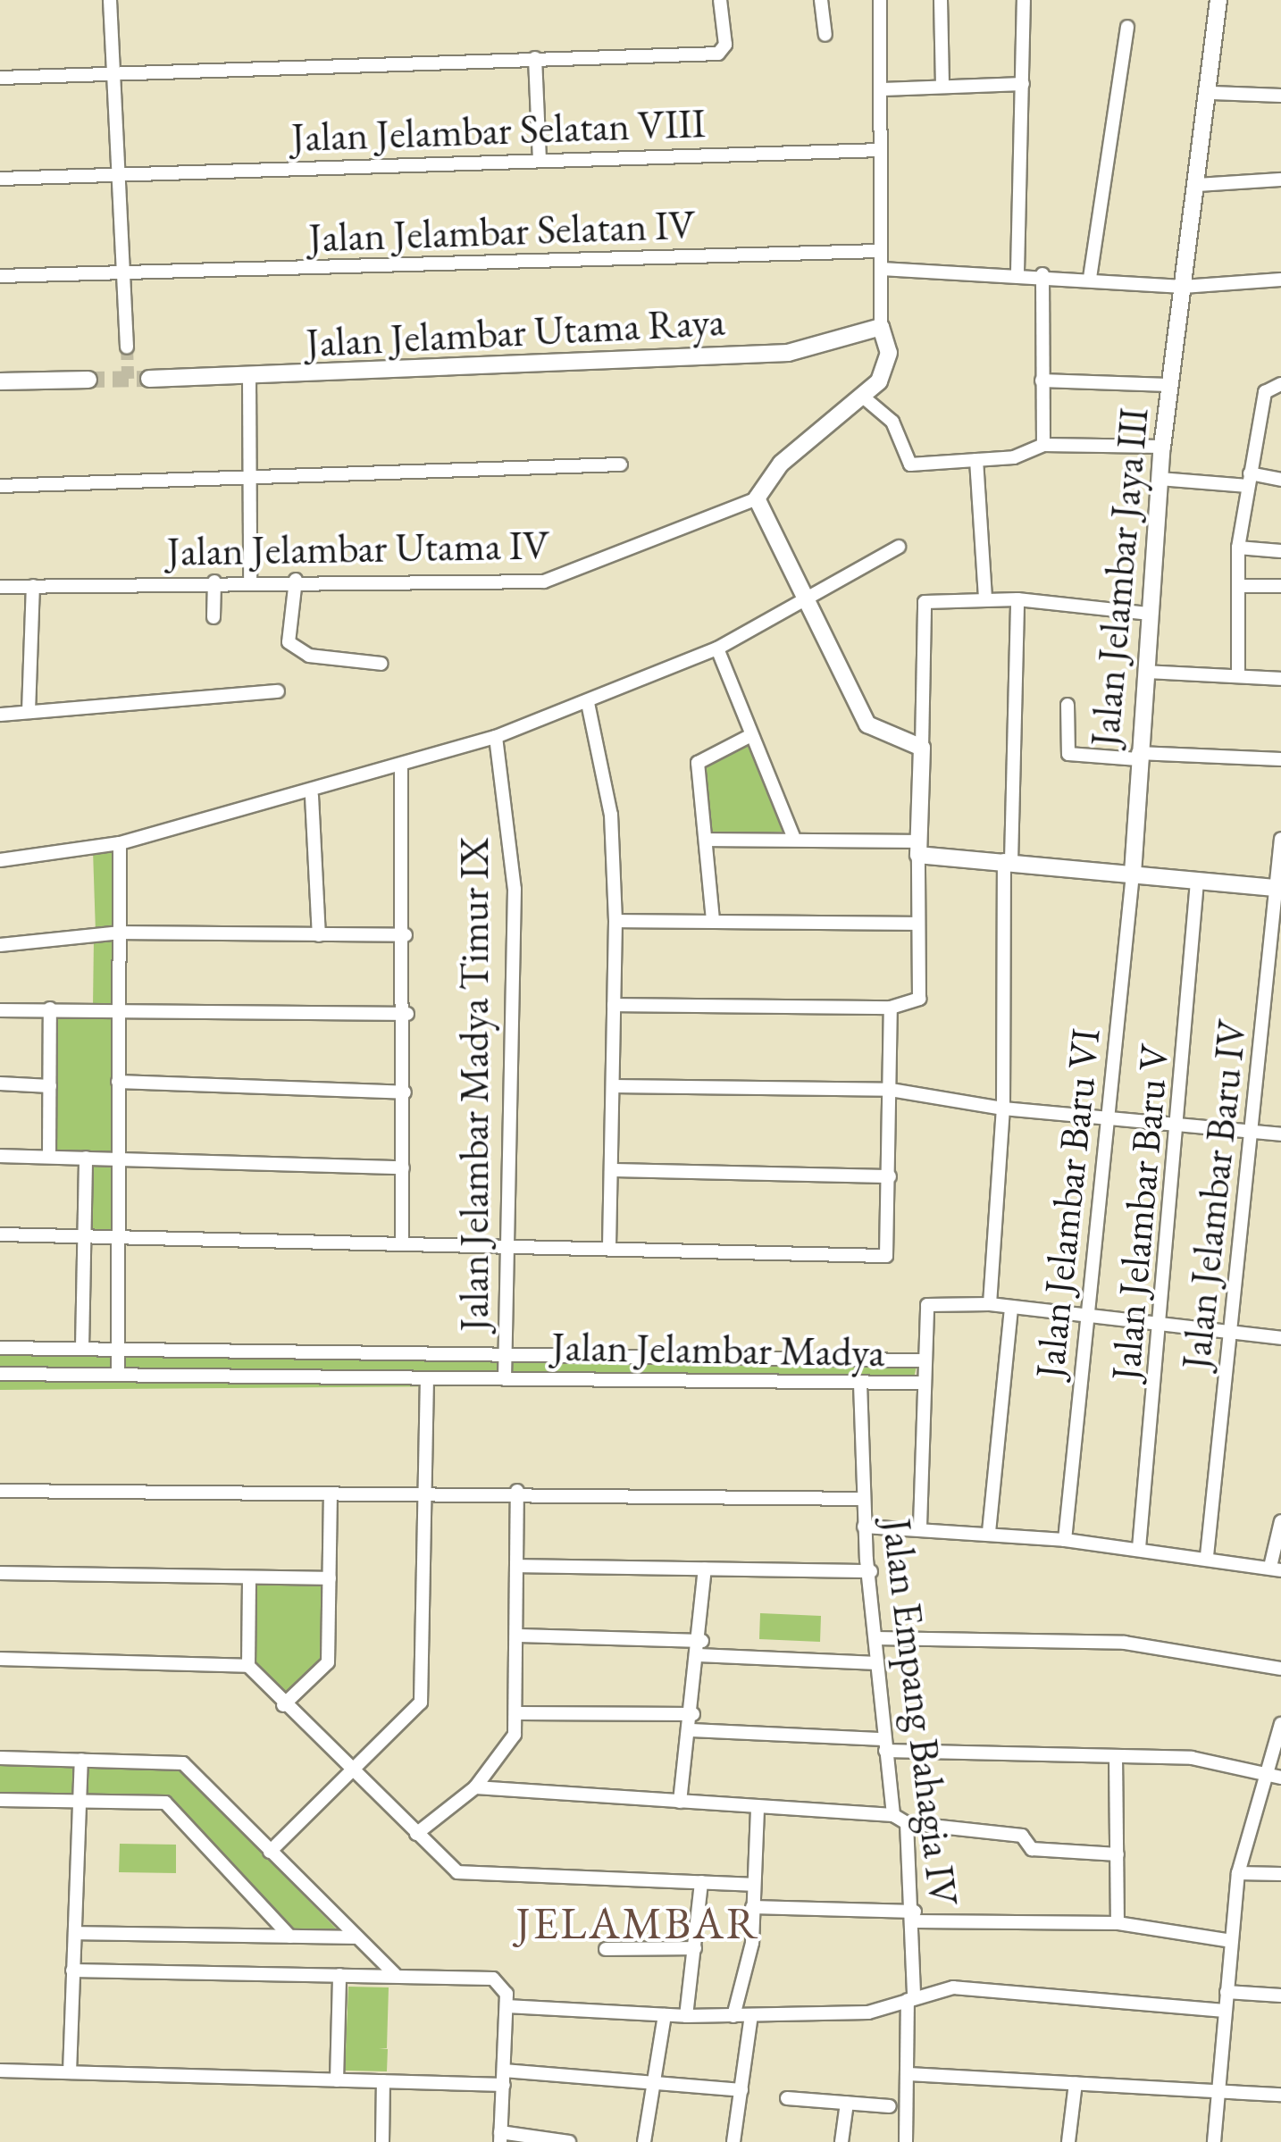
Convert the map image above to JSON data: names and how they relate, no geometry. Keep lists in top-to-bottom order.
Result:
{
  "streets": {
    "street": [
      "Jalan Jelambar Selatan VIII",
      "Jalan Jelambar Selatan IV",
      "Jalan Jelambar Utama Raya",
      "Jalan Jelambar Utama IV",
      "Jalan Jelambar Jaya III",
      "Jalan Jelambar Madya Timur IX",
      "Jalan Jelambar Baru IV",
      "Jalan Jelambar Baru VI",
      "Jalan Jelambar Baru V",
      "Jalan Jelambar Madya",
      "Jalan Empang Bahagia IV"
    ]
  },
  "crossings": [
    ["Jalan Jelambar Jaya III", "Jalan Jelambar Baru VI"],
    ["Jalan Jelambar Madya Timur IX", "Jalan Jelambar Madya"],
    ["Jalan Jelambar Madya", "Jalan Empang Bahagia IV"]
  ],
  "districts": ["JELAMBAR"]
}
